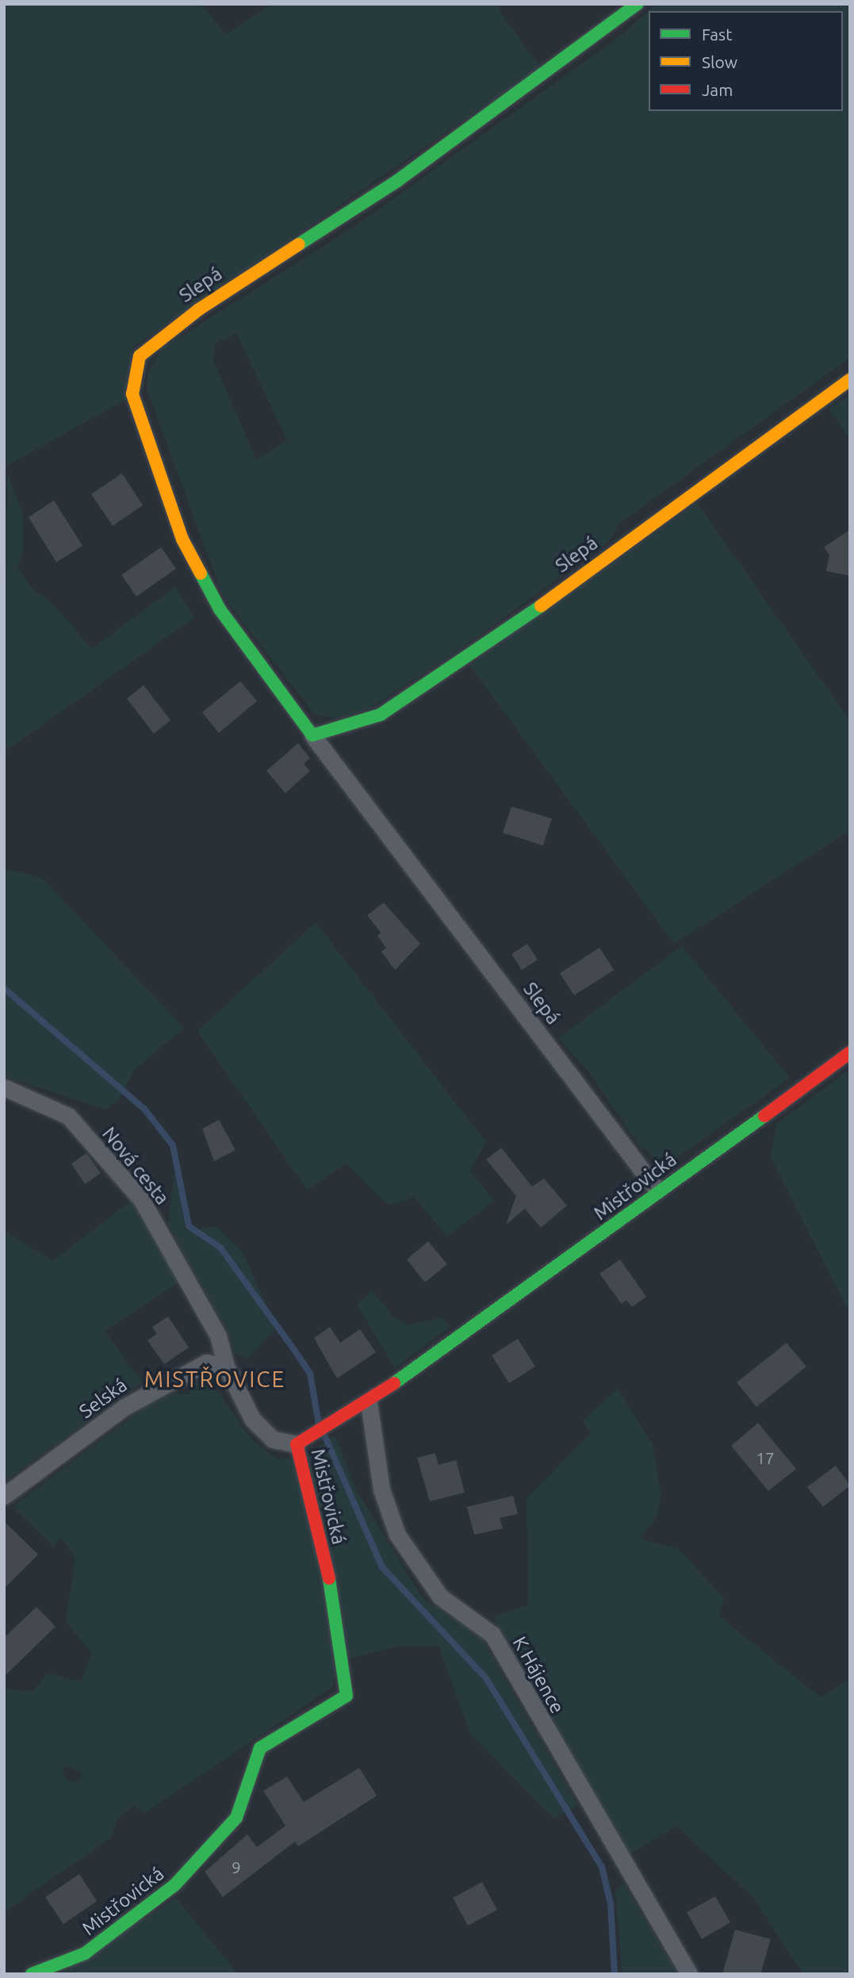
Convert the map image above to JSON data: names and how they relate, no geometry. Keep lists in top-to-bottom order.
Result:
{
  "streets": {
    "street": [
      "Slepá",
      "Nová cesta",
      "Mistřovická",
      "Selská",
      "K Hájence"
    ]
  },
  "crossings": [
    ["Slepá", "Mistřovická"],
    ["Nová cesta", "Selská"],
    ["Mistřovická", "K Hájence"]
  ],
  "districts": ["MISTŘOVICE"],
  "house_numbers": ["17", "9"],
  "legend": ["Fast", "Slow", "Jam"]
}
